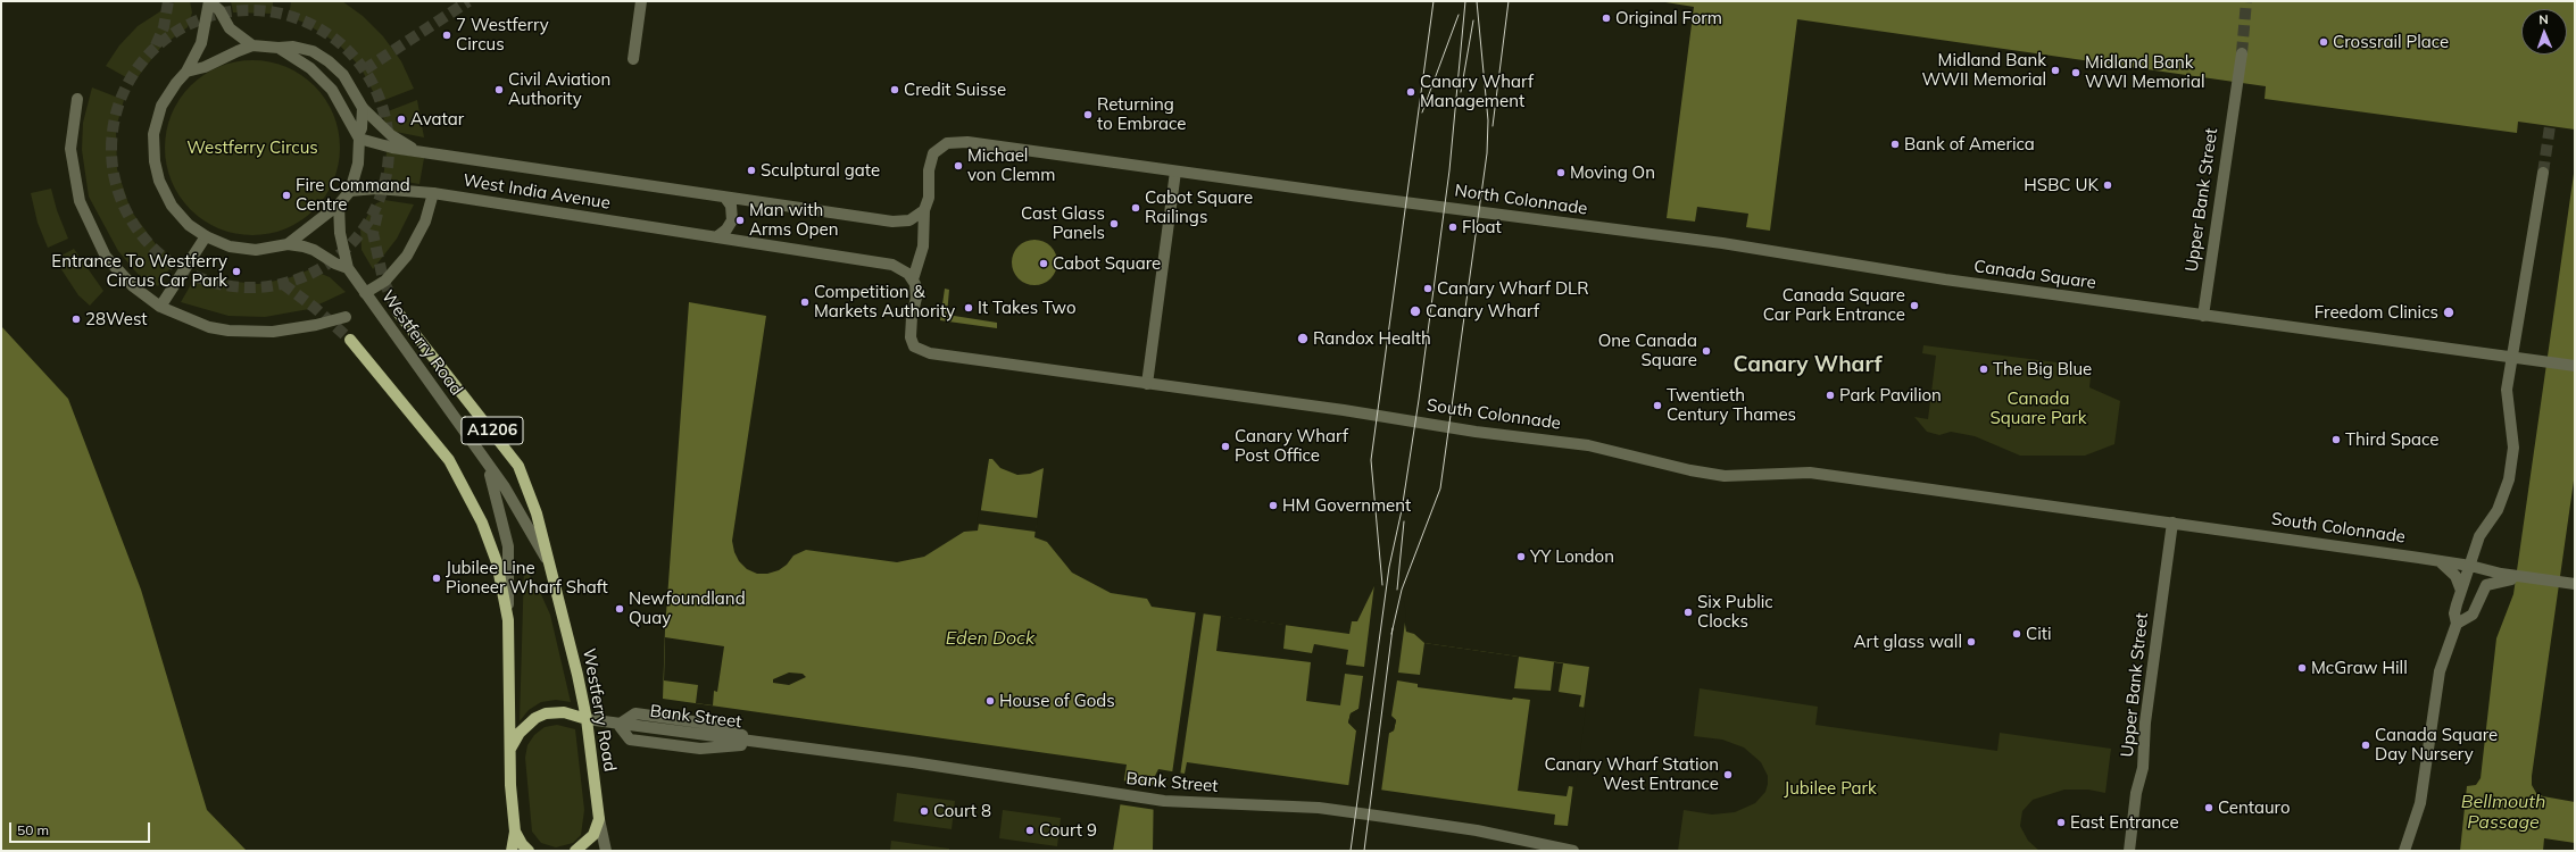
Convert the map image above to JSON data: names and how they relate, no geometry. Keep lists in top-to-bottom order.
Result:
{
  "streets": {
    "main road": ["Westferry Road", "A1206"],
    "street": [
      "West India Avenue",
      "North Colonnade",
      "Upper Bank Street",
      "Canada Square",
      "South Colonnade",
      "Bank Street"
    ]
  },
  "crossings": [
    ["North Colonnade", "Canada Square"],
    ["Upper Bank Street", "Canada Square"],
    ["Upper Bank Street", "South Colonnade"]
  ],
  "districts": ["Canary Wharf"],
  "water": ["Eden Dock", "Bellmouth Passage"],
  "parks": ["Westferry Circus", "Canada Square Park", "Jubilee Park"],
  "places": [
    "Original Form",
    "7 Westferry Circus",
    "Crossrail Place",
    "Midland Bank WWII Memorial",
    "Midland Bank WWI Memorial",
    "Civil Aviation Authority",
    "Credit Suisse",
    "Canary Wharf Management",
    "Returning to Embrace",
    "Avatar",
    "Bank of America",
    "Michael von Clemm",
    "Sculptural gate",
    "Moving On",
    "HSBC UK",
    "Fire Command Centre",
    "Cabot Square Railings",
    "Man with Arms Open",
    "Cast Glass Panels",
    "Float",
    "Cabot Square",
    "Entrance To Westferry Circus Car Park",
    "Canary Wharf DLR",
    "Competition & Markets Authority",
    "Canada Square Car Park Entrance",
    "It Takes Two",
    "Canary Wharf",
    "Freedom Clinics",
    "28West",
    "Randox Health",
    "One Canada Square",
    "The Big Blue",
    "Park Pavilion",
    "Twentieth Century Thames",
    "Third Space",
    "Canary Wharf Post Office",
    "HM Government",
    "YY London",
    "Jubilee Line Pioneer Wharf Shaft",
    "Newfoundland Quay",
    "Six Public Clocks",
    "Citi",
    "Art glass wall",
    "McGraw Hill",
    "House of Gods",
    "Canada Square Day Nursery",
    "Canary Wharf Station West Entrance",
    "Centauro",
    "Court 8",
    "East Entrance",
    "Court 9"
  ],
  "scale_bar": "50 m",
  "north": "top"
}
